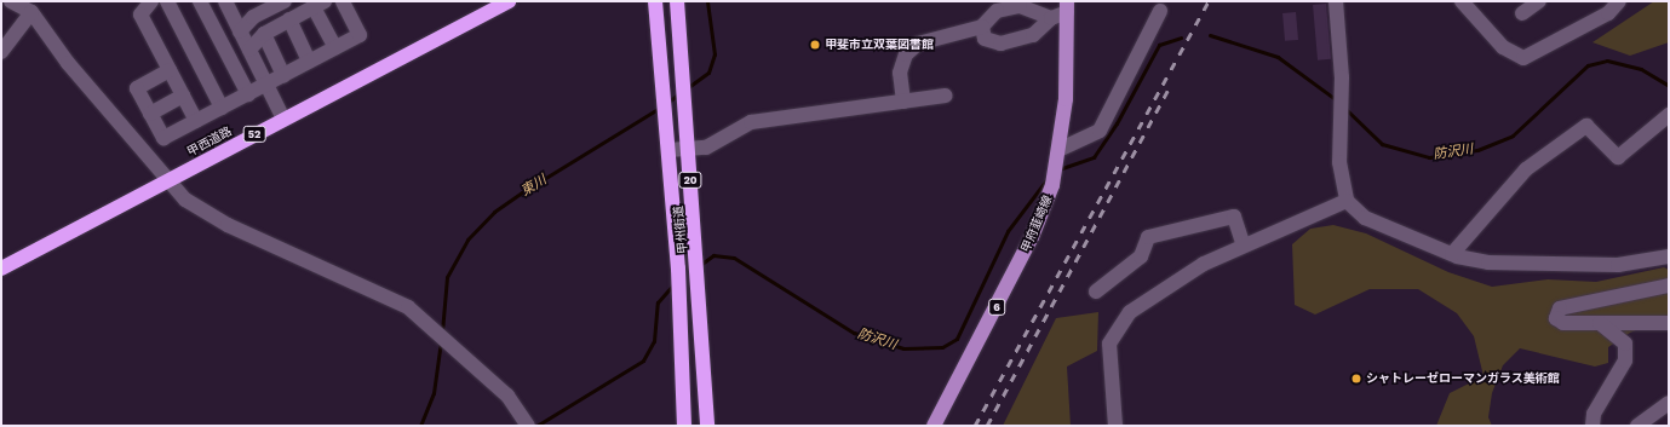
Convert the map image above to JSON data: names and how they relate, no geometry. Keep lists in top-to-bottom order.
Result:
{
  "streets": {
    "highway": [
      "52",
      "甲西道路",
      "20",
      "甲州街道"
    ],
    "main road": ["甲府韮崎線", "6"]
  },
  "water": ["防沢川", "東川"],
  "places": ["甲斐市立双葉図書館", "シャトレーゼローマンガラス美術館"]
}
